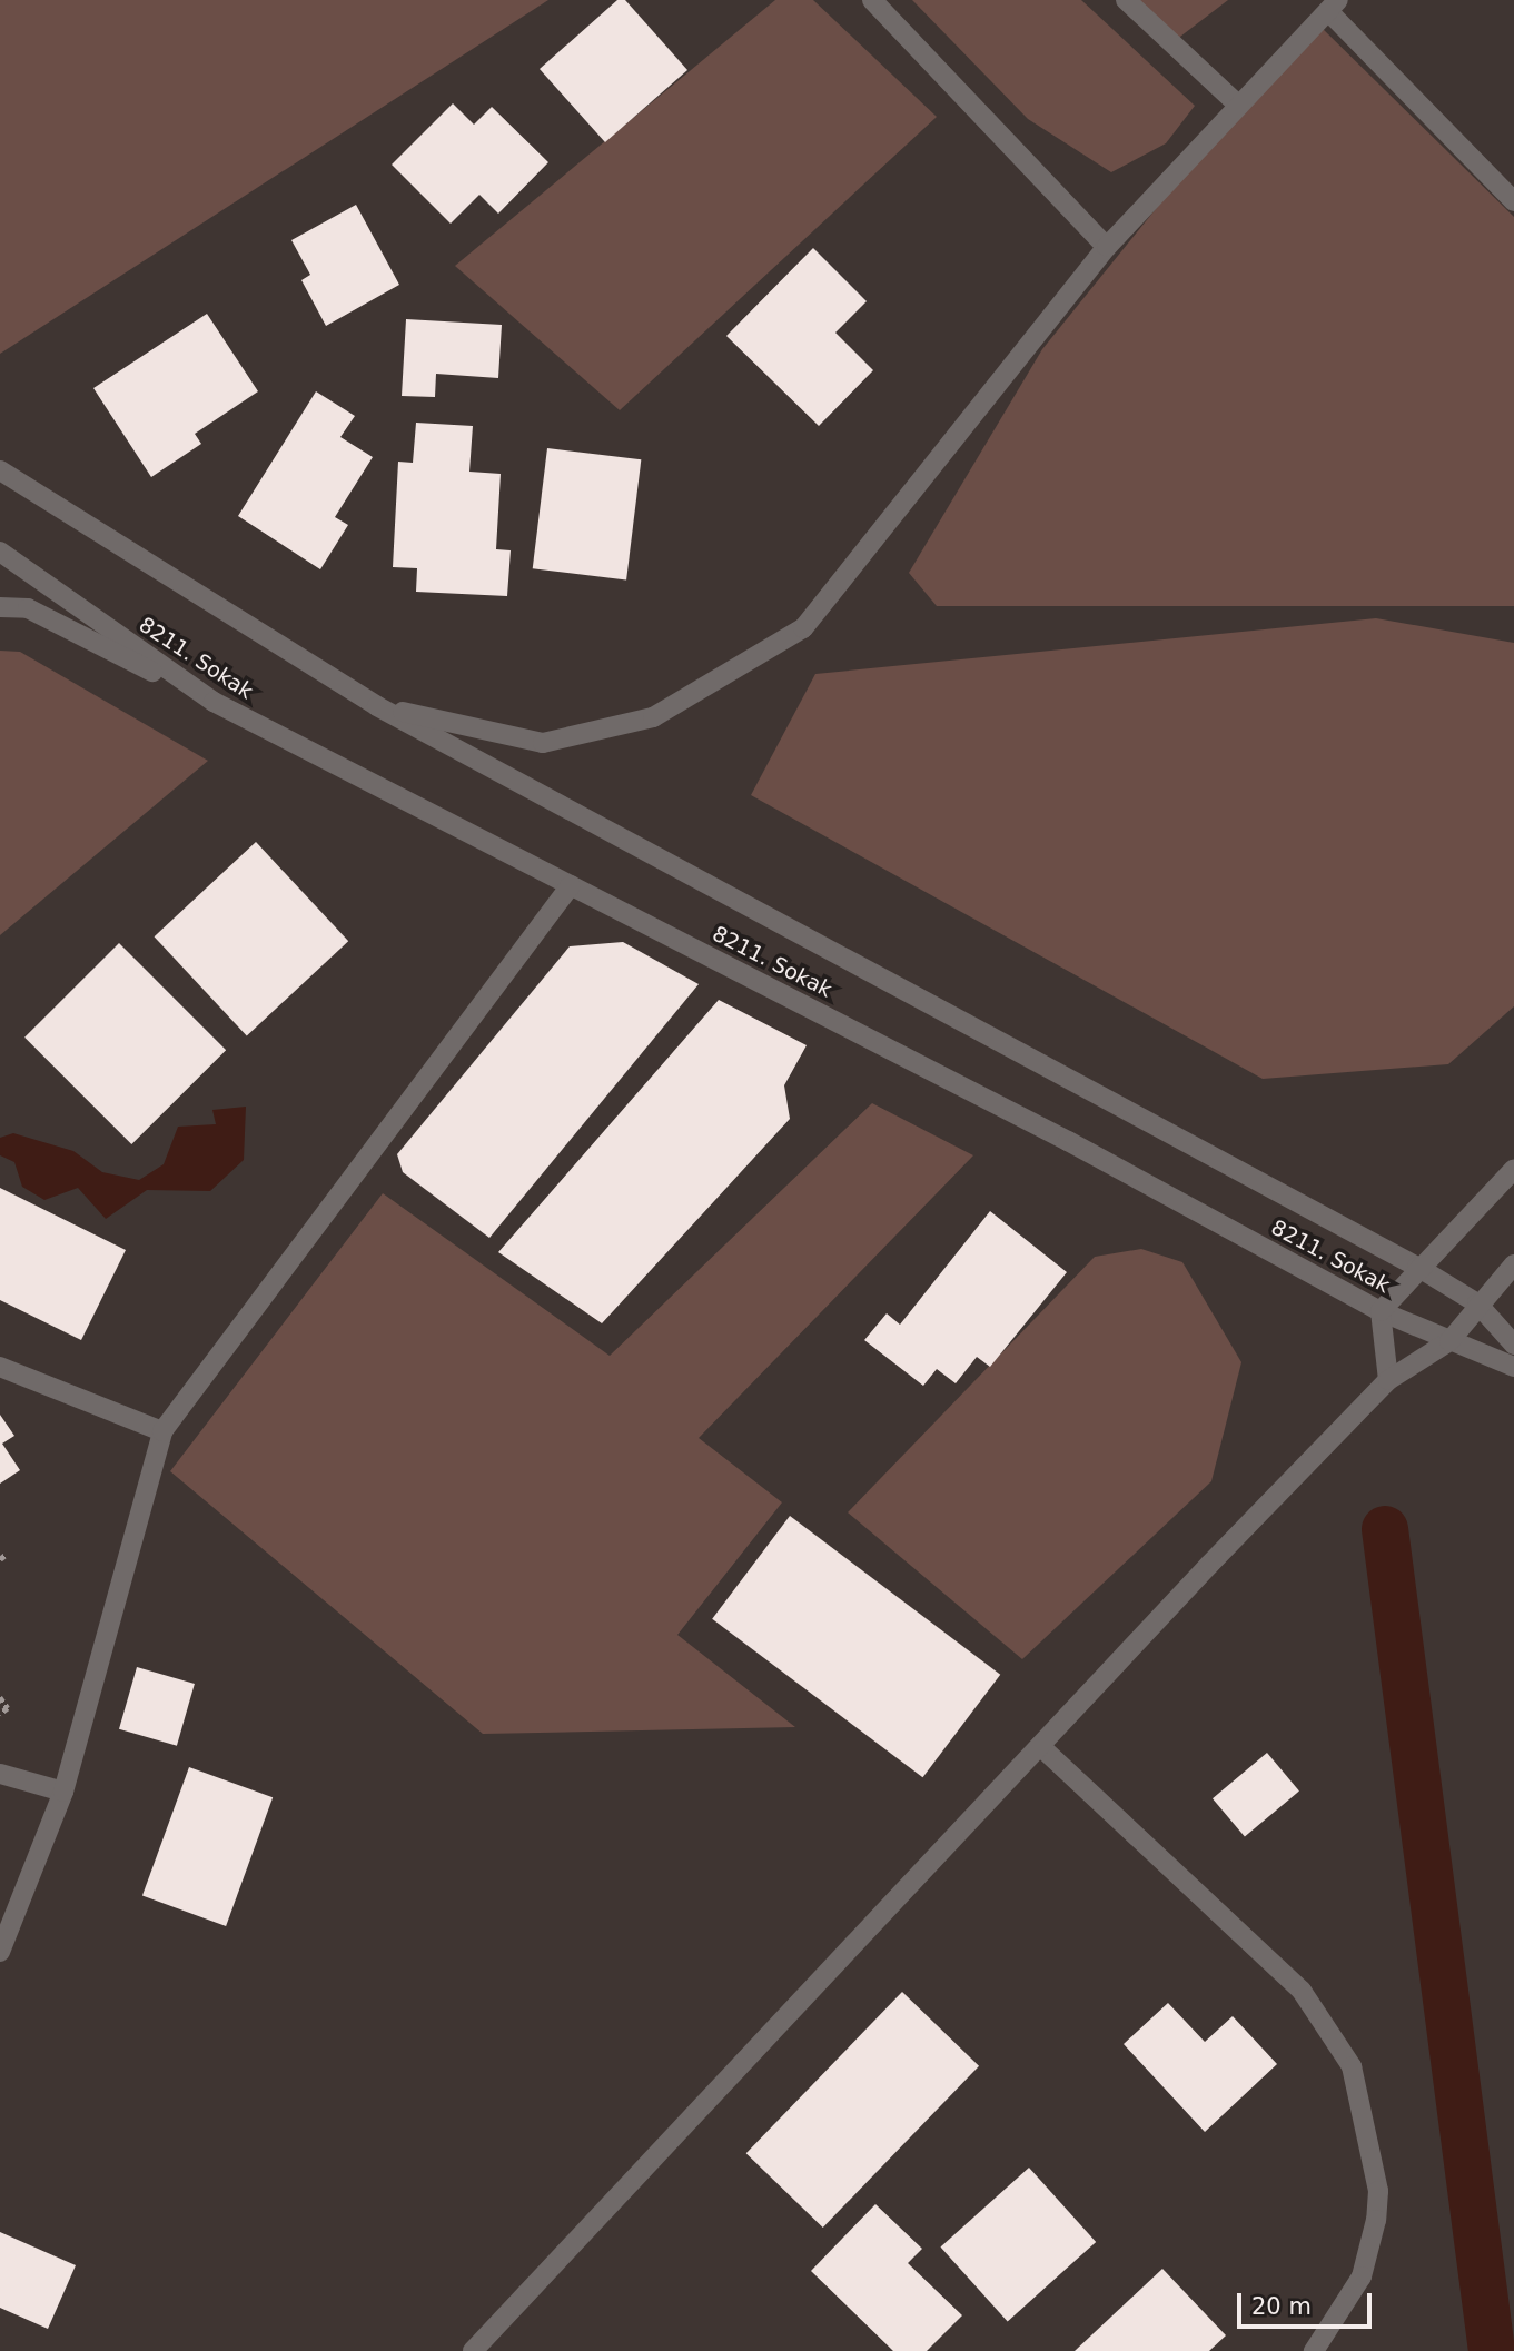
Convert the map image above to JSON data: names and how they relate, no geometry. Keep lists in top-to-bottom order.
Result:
{
  "streets": {
    "street": ["8211. Sokak"]
  },
  "scale_bar": "20 m"
}
